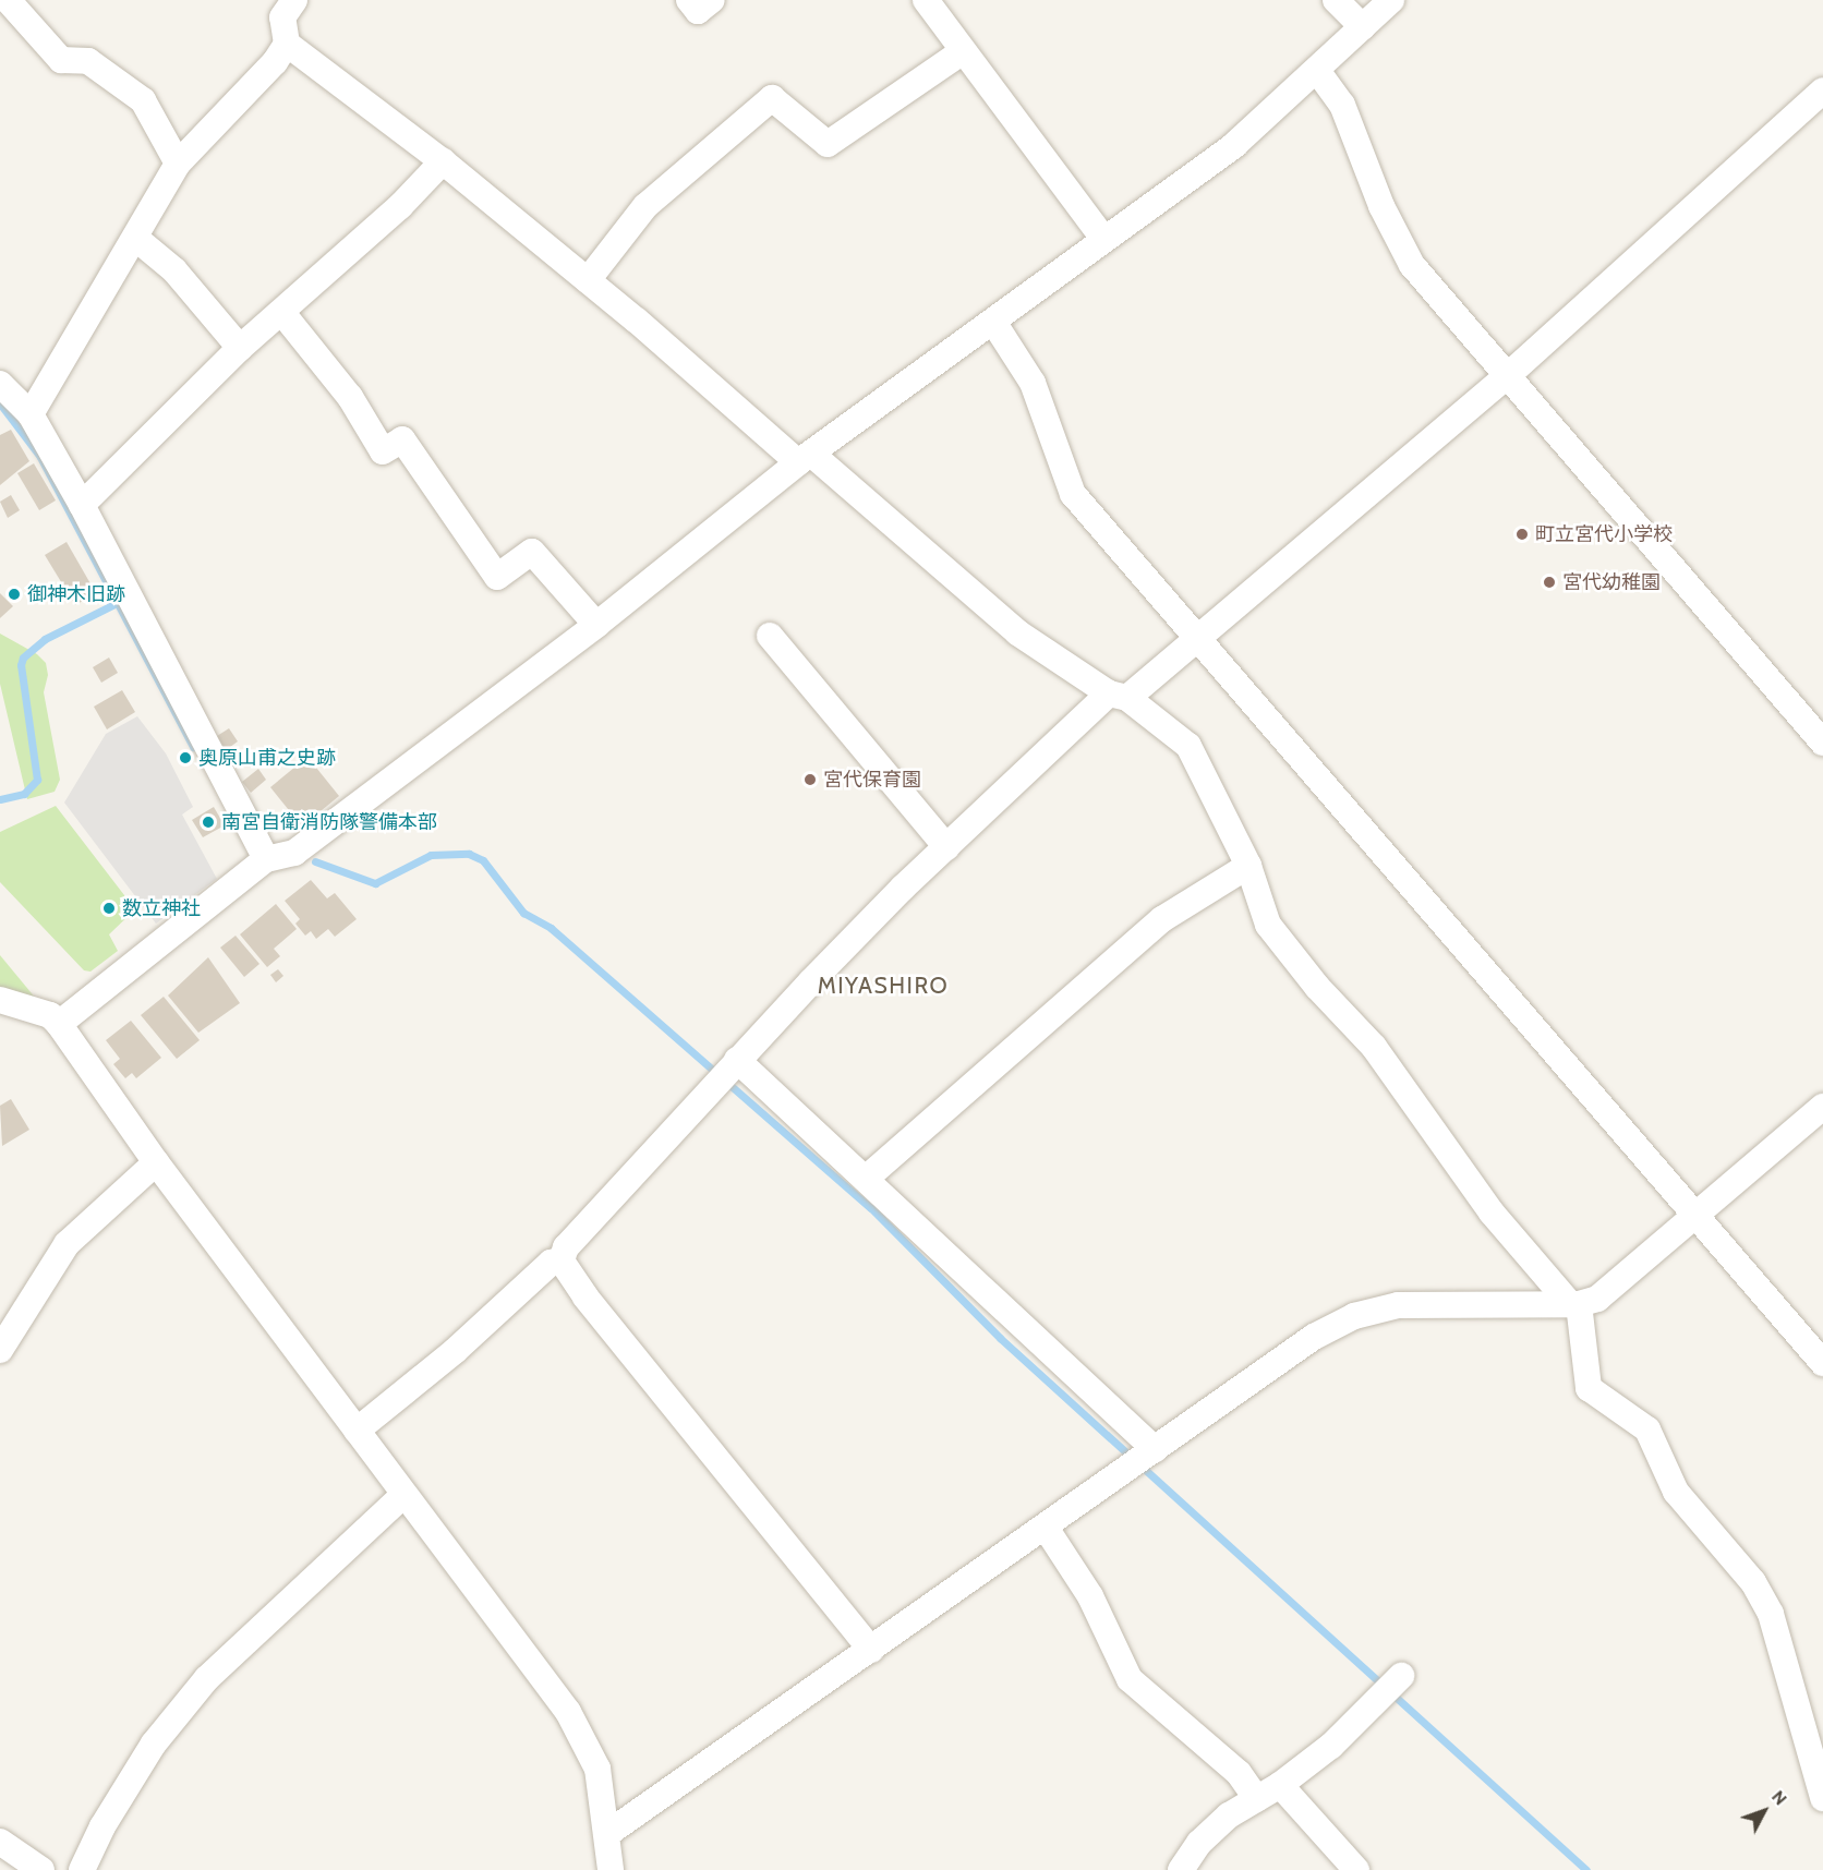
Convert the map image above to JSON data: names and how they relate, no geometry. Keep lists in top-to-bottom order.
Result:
{
  "districts": ["MIYASHIRO"],
  "places": [
    "町立宮代小学校",
    "宮代幼稚園",
    "御神木旧跡",
    "奥原山甫之史跡",
    "宮代保育園",
    "南宮自衛消防隊警備本部",
    "数立神社"
  ],
  "north": "top right"
}
